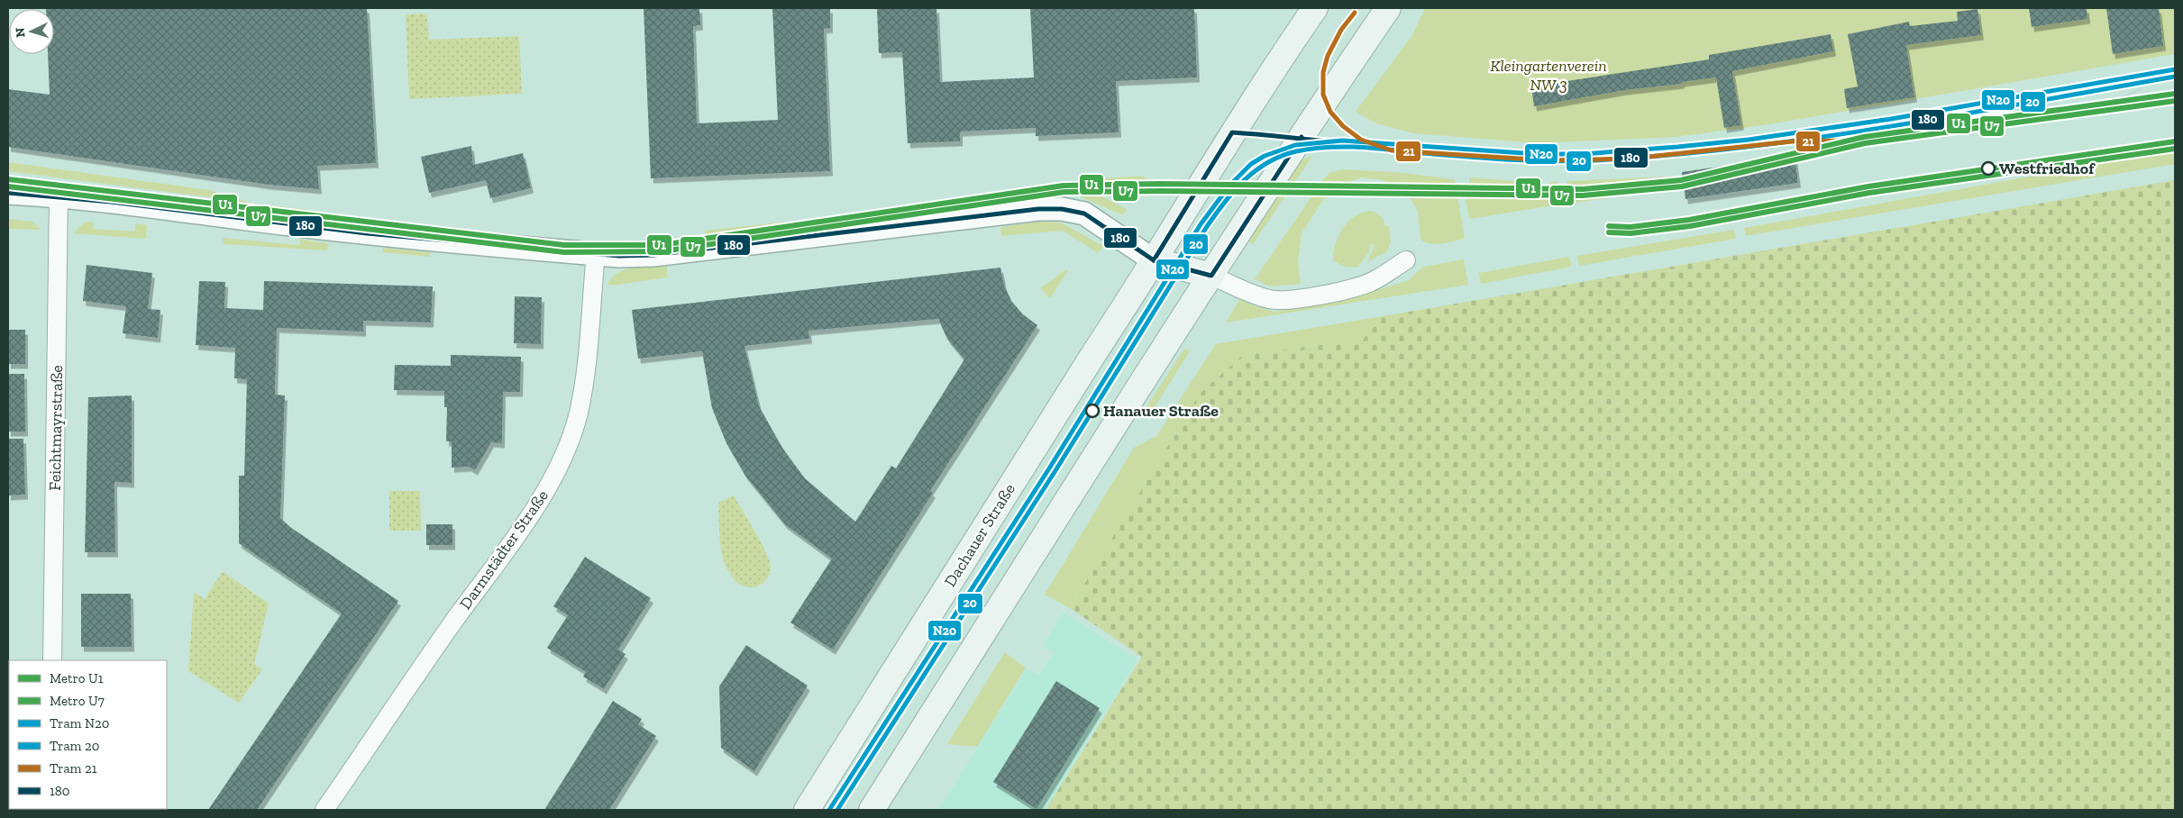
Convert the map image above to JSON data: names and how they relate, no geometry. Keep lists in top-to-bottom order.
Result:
{
  "streets": {
    "main road": ["Dachauer Straße"],
    "street": ["Feichtmayrstraße", "Darmstädter Straße"]
  },
  "parks": ["Kleingartenverein NW 3"],
  "places": ["Westfriedhof", "Hanauer Straße"],
  "lines": [
    "tram line 21",
    "tram line N20",
    "transit line 180",
    "tram line 20",
    "metro line U1",
    "metro line U7"
  ],
  "legend": [
    "Metro U1",
    "Metro U7",
    "Tram N20",
    "Tram 20",
    "Tram 21",
    "180"
  ],
  "north": "left"
}
